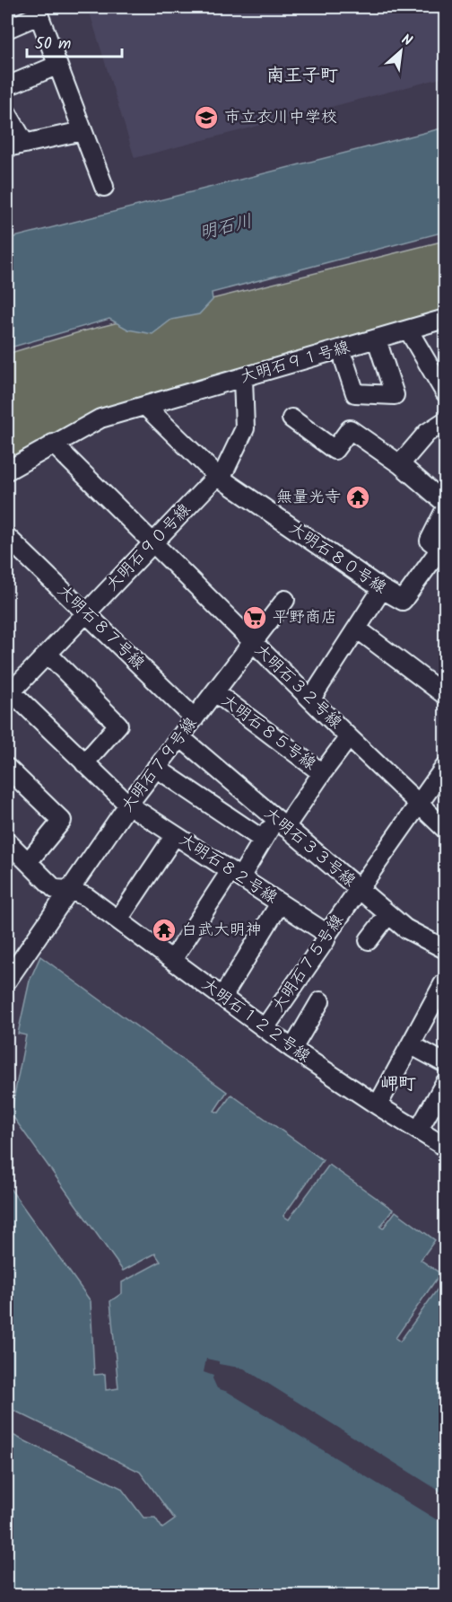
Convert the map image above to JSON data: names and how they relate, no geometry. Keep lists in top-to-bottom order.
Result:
{
  "streets": {
    "street": [
      "大明石９１号線",
      "大明石９０号線",
      "大明石８０号線",
      "大明石８７号線",
      "大明石３２号線",
      "大明石８５号線",
      "大明石７９号線",
      "大明石３３号線",
      "大明石８２号線",
      "大明石７５号線",
      "大明石１２２号線"
    ]
  },
  "crossings": [
    ["大明石９１号線", "大明石９０号線"],
    ["大明石９１号線", "大明石８０号線"],
    ["大明石９１号線", "大明石３２号線"],
    ["大明石９０号線", "大明石８０号線"],
    ["大明石９０号線", "大明石８７号線"],
    ["大明石９０号線", "大明石３２号線"],
    ["大明石９０号線", "大明石８２号線"],
    ["大明石８７号線", "大明石７９号線"],
    ["大明石３２号線", "大明石７９号線"],
    ["大明石３２号線", "大明石７５号線"],
    ["大明石８５号線", "大明石７９号線"],
    ["大明石７９号線", "大明石３３号線"],
    ["大明石７９号線", "大明石８２号線"],
    ["大明石７９号線", "大明石１２２号線"],
    ["大明石３３号線", "大明石７５号線"],
    ["大明石８２号線", "大明石７５号線"],
    ["大明石７５号線", "大明石１２２号線"]
  ],
  "districts": ["南王子町", "岬町"],
  "water": ["明石川"],
  "places": {
    "school or university": ["市立衣川中学校"],
    "temple": ["無量光寺", "白武大明神"],
    "supermarket": ["平野商店"]
  },
  "scale_bar": "50 m",
  "north": "top right"
}
